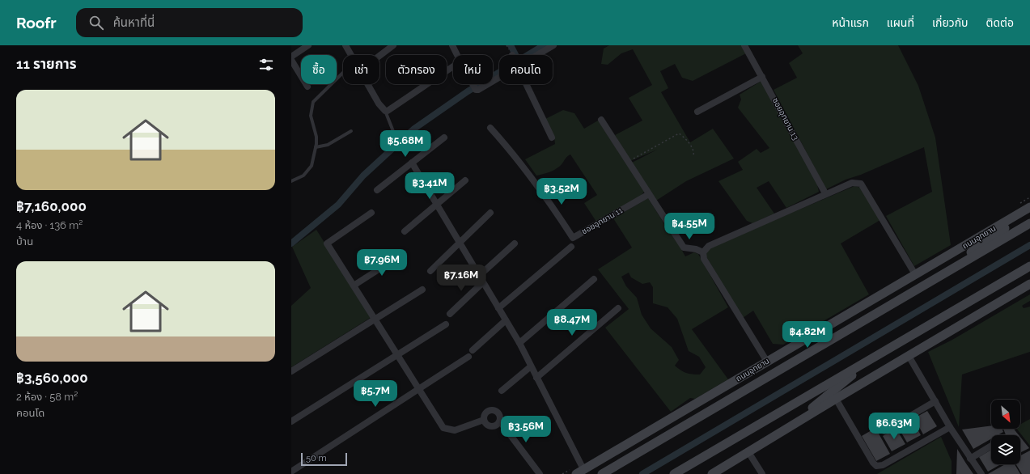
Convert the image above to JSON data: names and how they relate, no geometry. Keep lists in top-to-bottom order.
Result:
{
  "streets": {
    "main road": ["ถนนอุทยาน"],
    "street": ["ซอยอุทยาน 13", "ซอยอุทยาน 11"]
  },
  "scale_bar": "50 m",
  "north": "bottom right",
  "page": {
    "header": "Roofr",
    "search": "ค้นหาที่นี่",
    "nav": [
      "หน้าแรก",
      "แผนที่",
      "เกี่ยวกับ",
      "ติดต่อ"
    ],
    "heading": "11 รายการ",
    "chip": [
      "ซื้อ",
      "เช่า",
      "ตัวกรอง",
      "ใหม่",
      "คอนโด"
    ],
    "list": [
      {
        "name": "฿7,160,000",
        "note": "4 ห้อง · 136 m² · บ้าน"
      },
      {
        "name": "฿3,560,000",
        "note": "2 ห้อง · 58 m² · คอนโด"
      }
    ],
    "price": [
      "฿5.68M",
      "฿3.41M",
      "฿3.52M",
      "฿4.55M",
      "฿7.96M",
      "฿7.16M",
      "฿8.47M",
      "฿4.82M",
      "฿5.7M",
      "฿6.63M",
      "฿3.56M"
    ],
    "scale": "50 m"
  }
}
